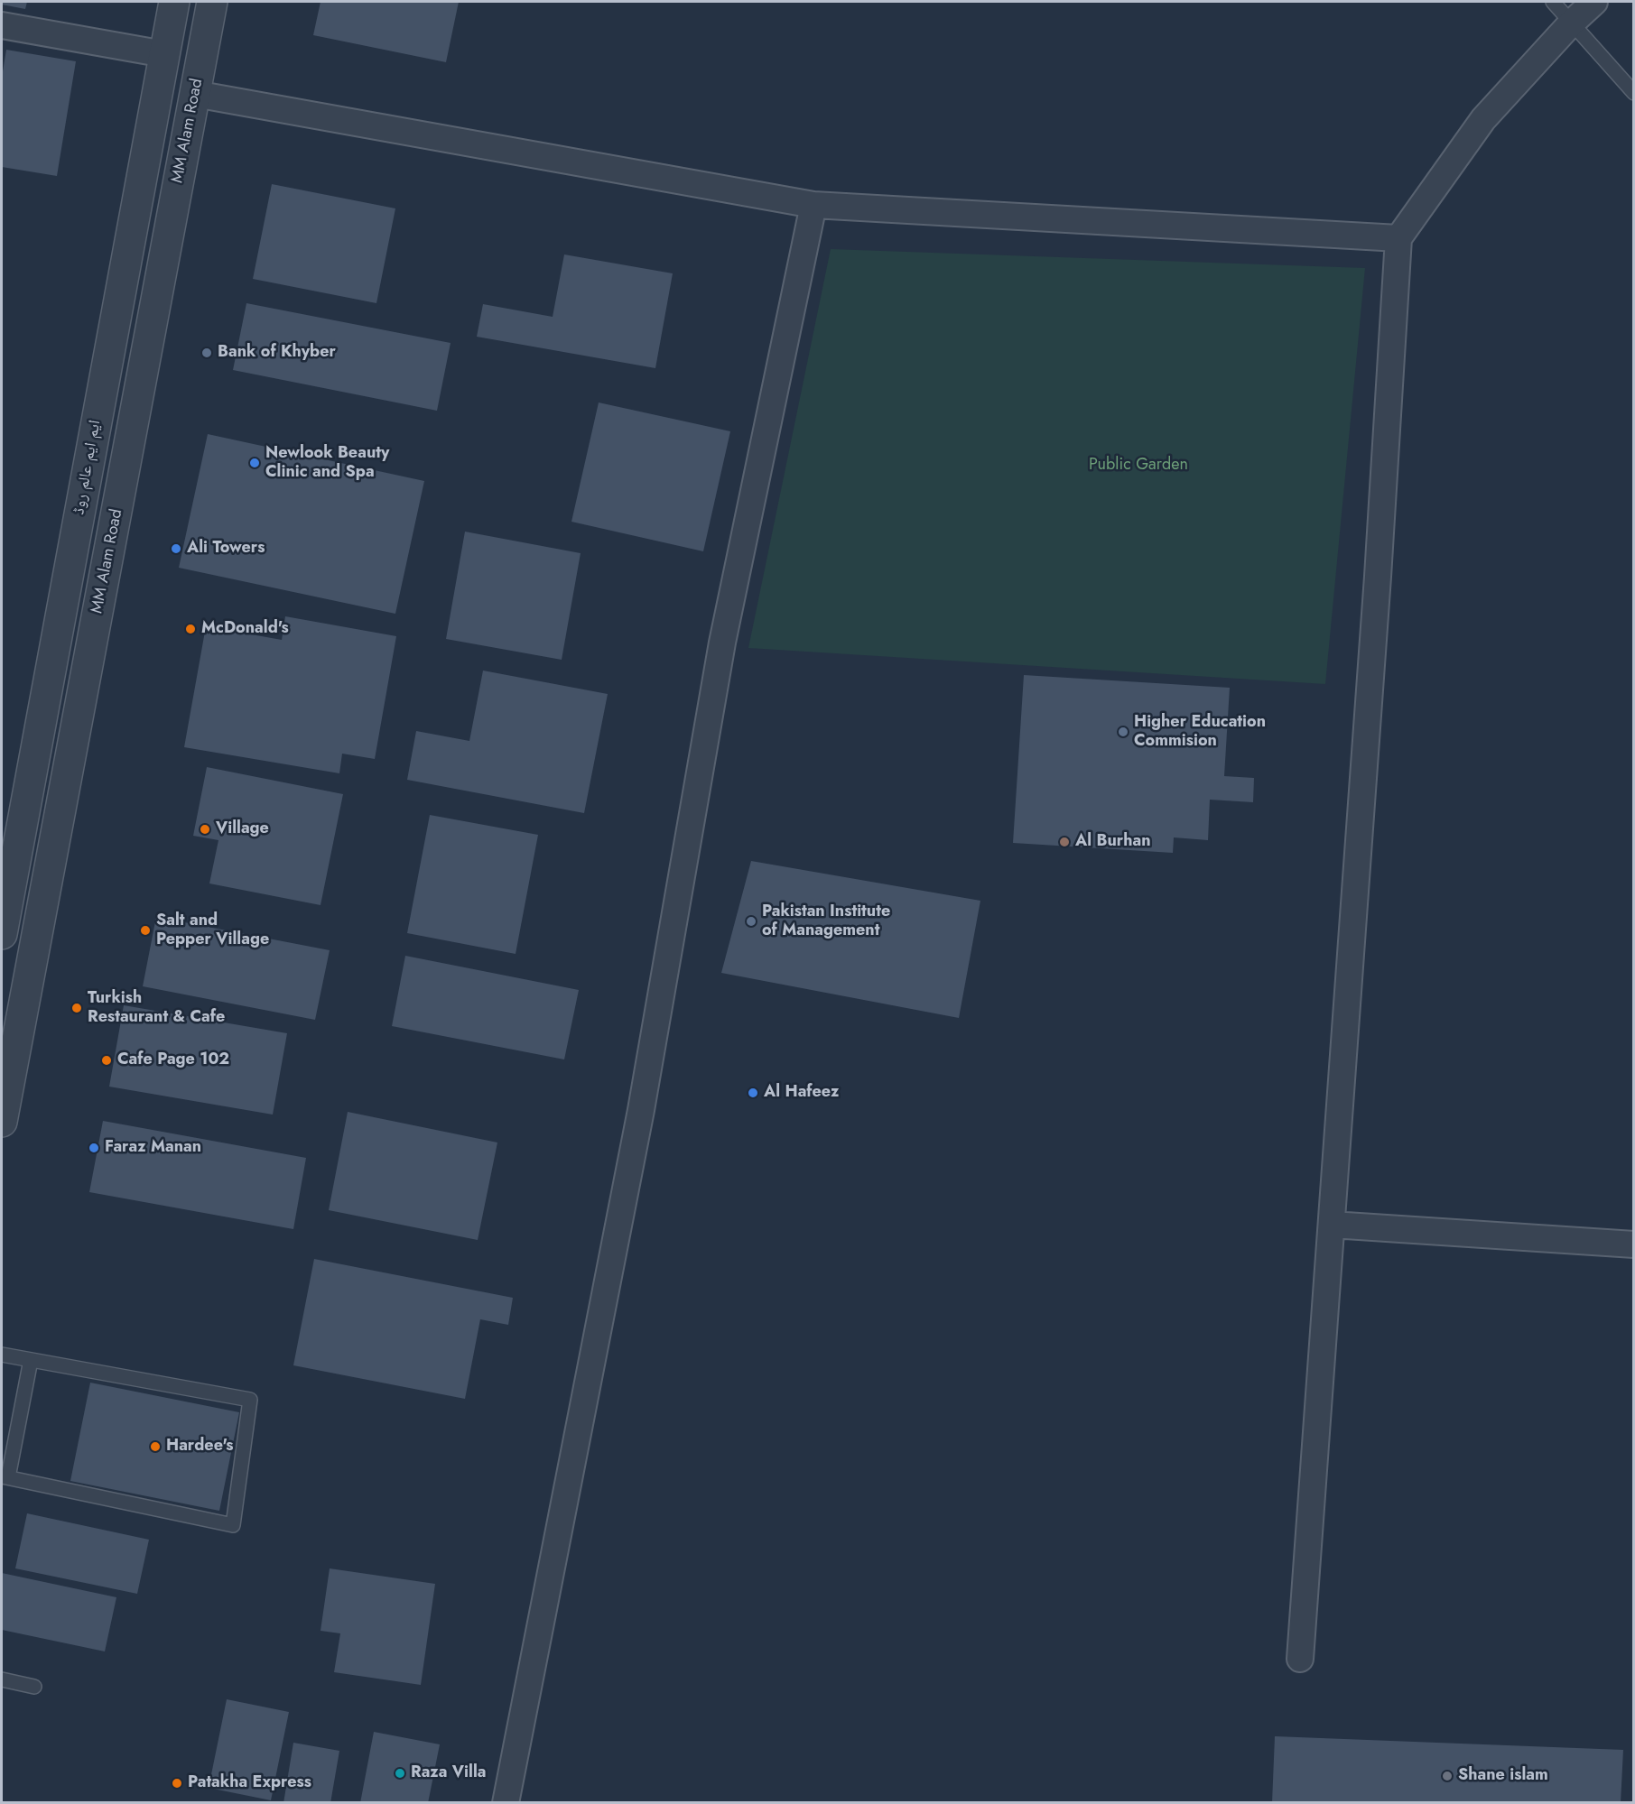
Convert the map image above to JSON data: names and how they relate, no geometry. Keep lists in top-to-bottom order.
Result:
{
  "streets": {
    "street": ["MM Alam Road", "ایم ایم عالم روڈ"]
  },
  "parks": ["Public Garden"],
  "places": [
    "Bank of Khyber",
    "Newlook Beauty Clinic and Spa",
    "Ali Towers",
    "McDonald's",
    "Higher Education Commision",
    "Village",
    "Al Burhan",
    "Pakistan Institute of Management",
    "Salt and Pepper Village",
    "Turkish Restaurant & Cafe",
    "Cafe Page 102",
    "Al Hafeez",
    "Faraz Manan",
    "Hardee's",
    "Raza Villa",
    "Shane islam",
    "Patakha Express"
  ]
}
